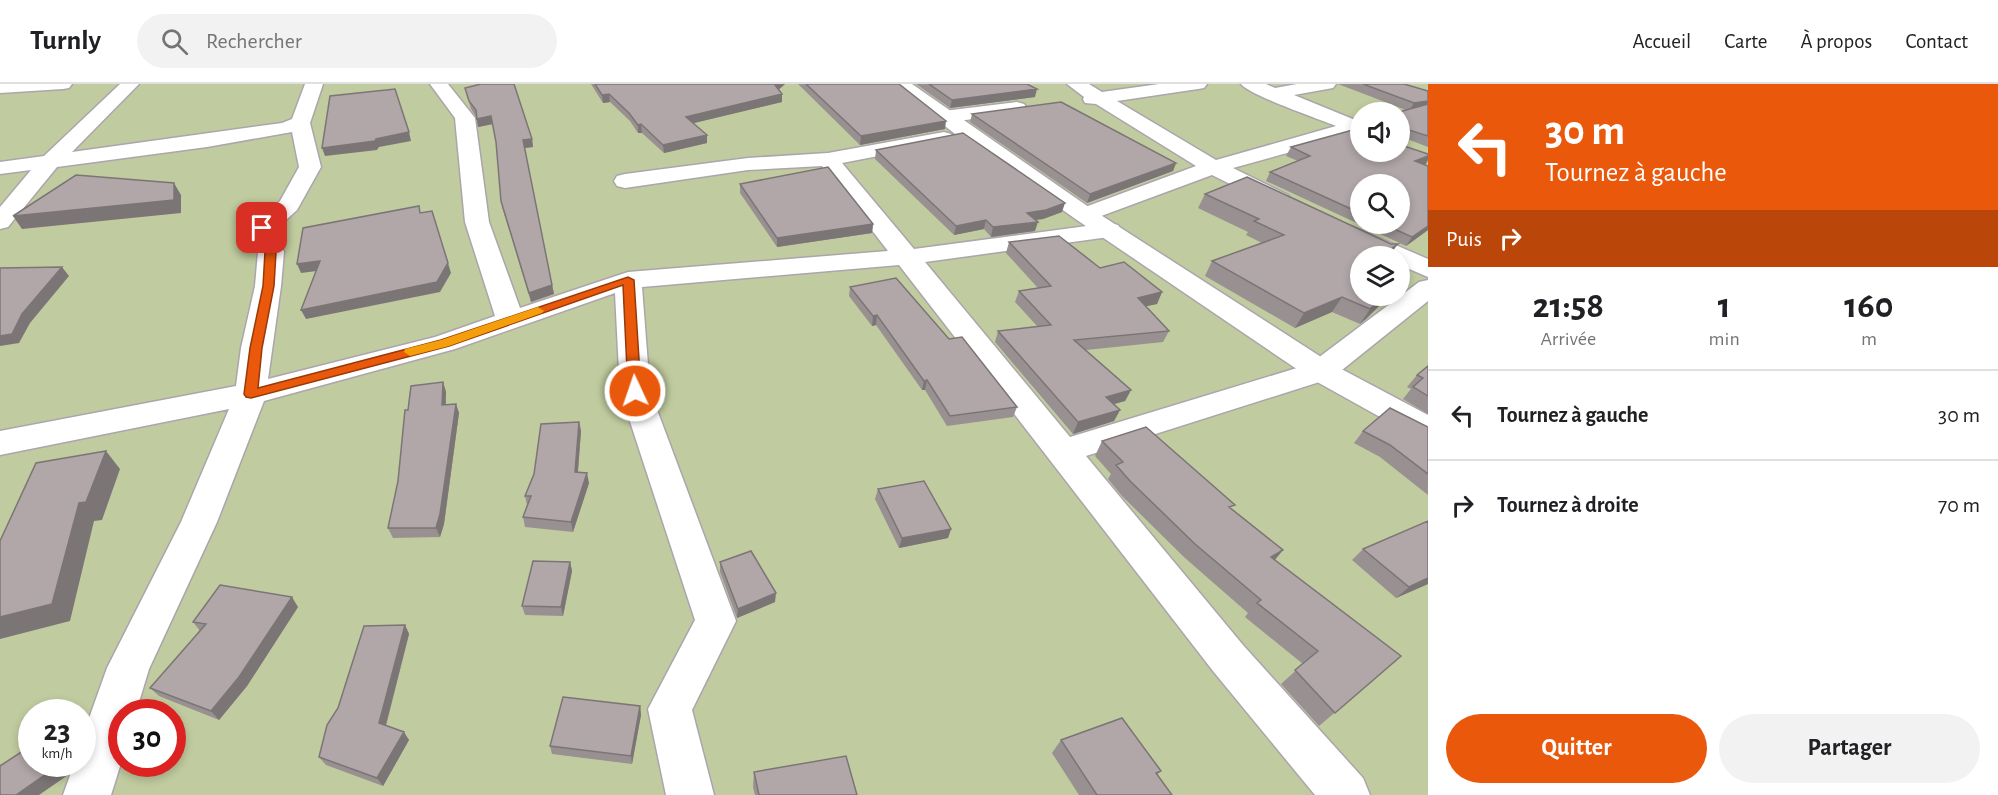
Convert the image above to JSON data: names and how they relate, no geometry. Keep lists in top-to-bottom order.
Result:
{
  "page": {
    "header": "Turnly",
    "search": "Rechercher",
    "nav": [
      "Accueil",
      "Carte",
      "À propos",
      "Contact"
    ],
    "turn": ["30 m", "Tournez à gauche"],
    "then": "Puis",
    "eta": [
      "21:58",
      "Arrivée",
      "1",
      "min",
      "160",
      "m"
    ],
    "list": [
      {
        "name": "Tournez à gauche",
        "value": "30 m"
      },
      {
        "name": "Tournez à droite",
        "value": "70 m"
      }
    ],
    "speed": "23 km/h",
    "limit": "30",
    "buttons": ["Quitter", "Partager"]
  }
}
